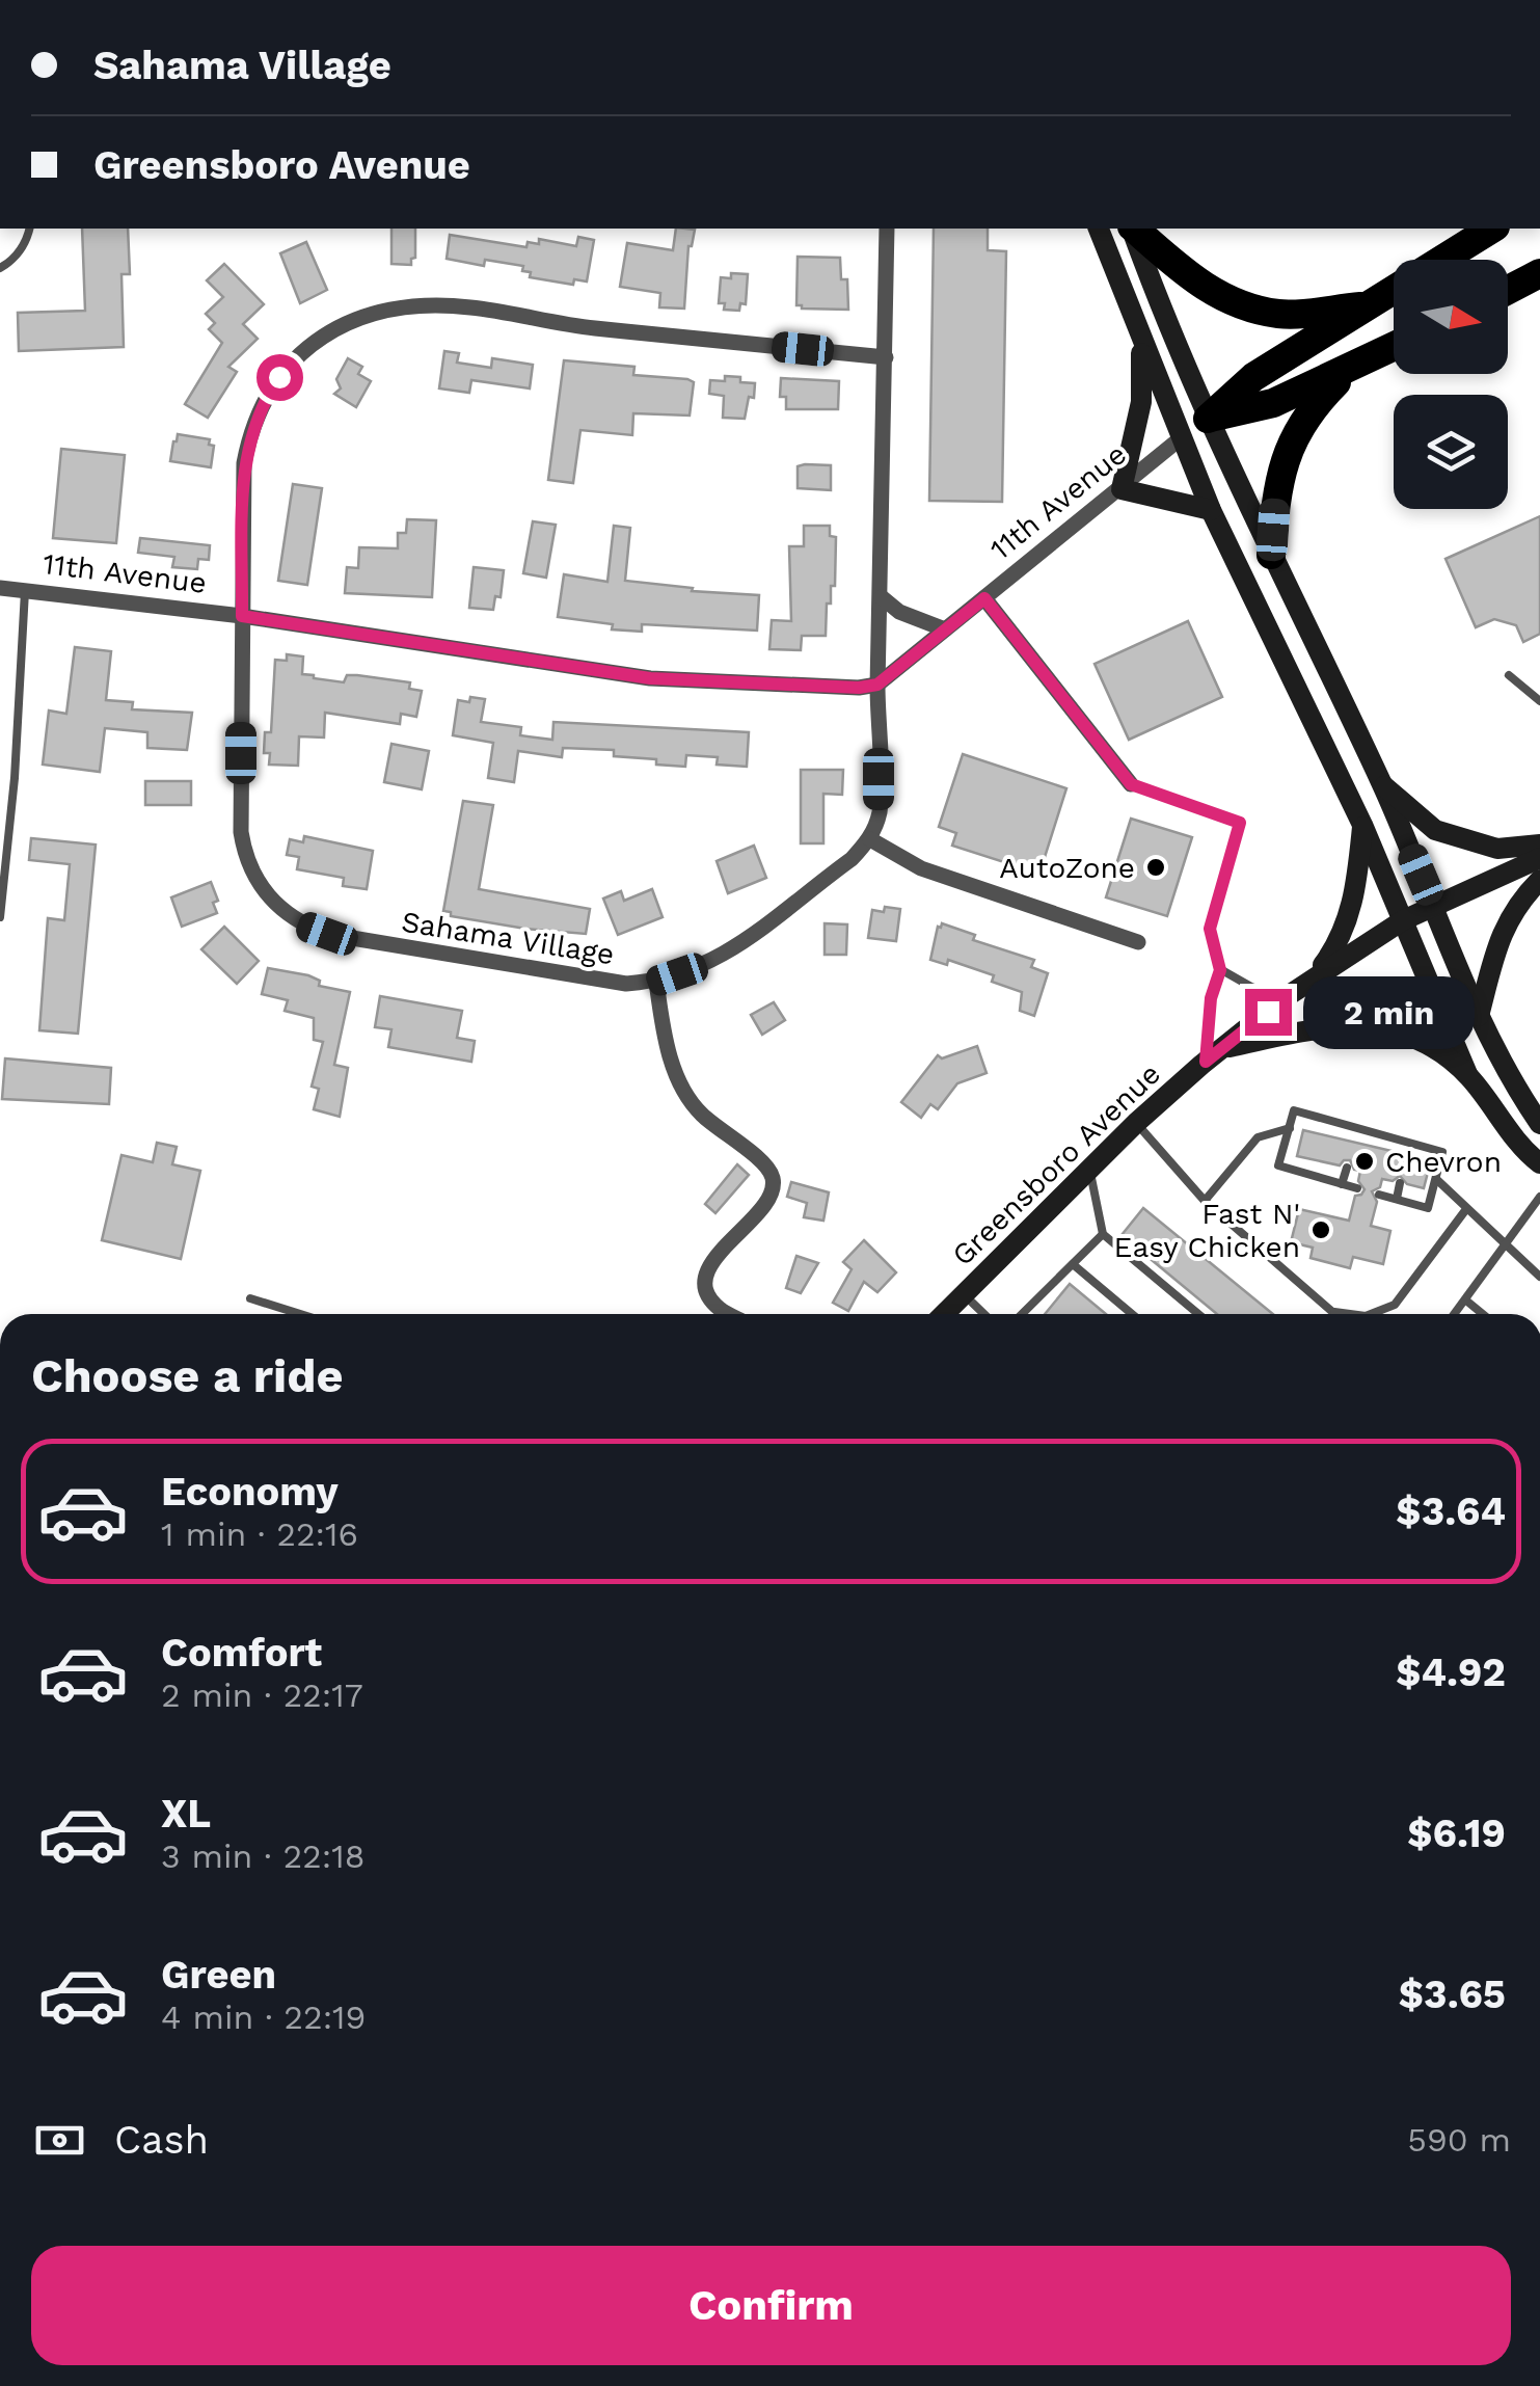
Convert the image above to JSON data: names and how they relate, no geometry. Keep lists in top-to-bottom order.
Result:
{
  "streets": {
    "main road": ["11th Avenue", "Greensboro Avenue"],
    "street": ["Sahama Village"]
  },
  "crossings": [
    ["11th Avenue", "Sahama Village"]
  ],
  "places": ["AutoZone", "Chevron", "Fast N' Easy Chicken"],
  "north": "right",
  "page": {
    "banner": ["Sahama Village", "Greensboro Avenue"],
    "bubble": "2 min",
    "heading": "Choose a ride",
    "list": [
      {
        "name": "Economy",
        "note": "1 min · 22:16",
        "value": "$3.64"
      },
      {
        "name": "Comfort",
        "note": "2 min · 22:17",
        "value": "$4.92"
      },
      {
        "name": "XL",
        "note": "3 min · 22:18",
        "value": "$6.19"
      },
      {
        "name": "Green",
        "note": "4 min · 22:19",
        "value": "$3.65"
      }
    ],
    "pay": ["Cash", "590 m"],
    "buttons": "Confirm"
  }
}
